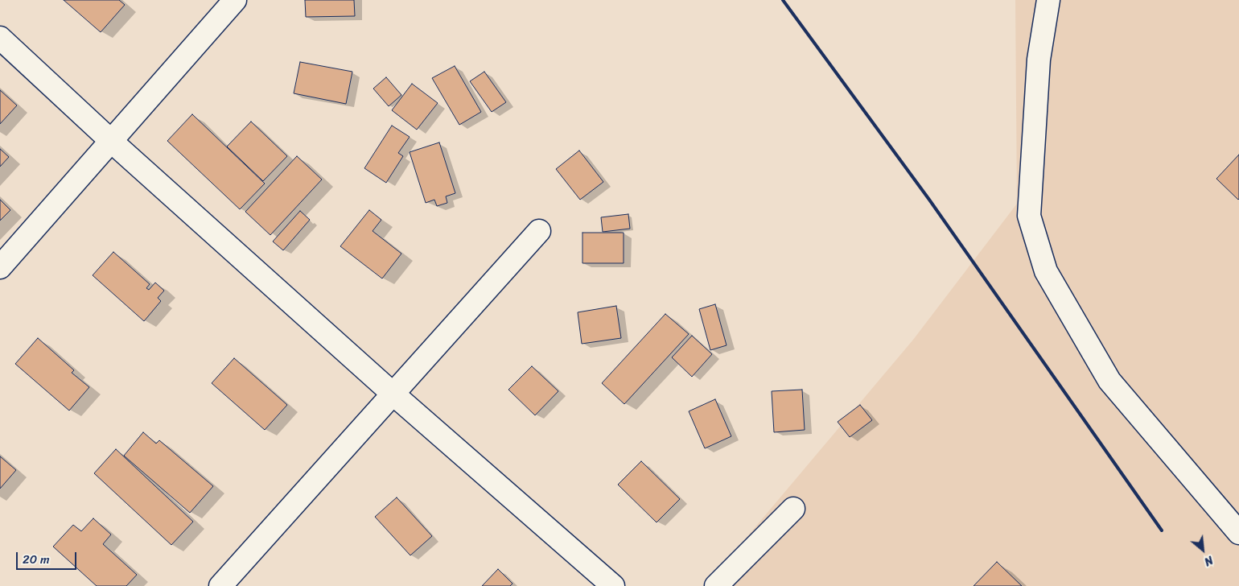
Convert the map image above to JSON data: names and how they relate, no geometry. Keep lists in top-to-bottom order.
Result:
{
  "scale_bar": "20 m",
  "north": "bottom right"
}
